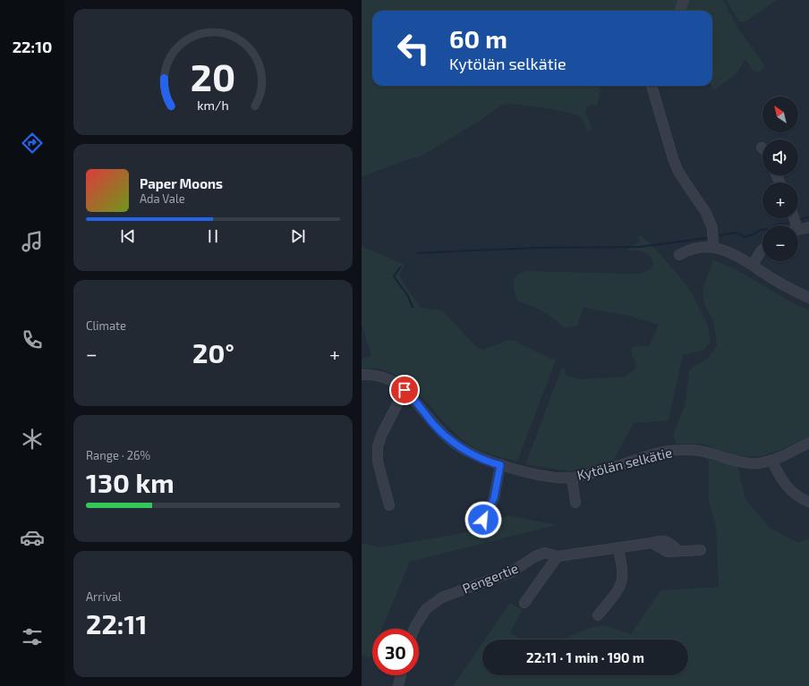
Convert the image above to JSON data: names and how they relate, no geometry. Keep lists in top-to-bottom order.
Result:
{
  "streets": {
    "street": ["Kytölän selkätie", "Pengertie"]
  },
  "north": "top left",
  "page": {
    "tabs": "22:10",
    "turn": ["60 m", "Kytölän selkätie"],
    "map_buttons": ["+", "−"],
    "song": ["Paper Moons", "Ada Vale"],
    "tile": [
      "Climate",
      ["Range · 26%", "130 km"],
      ["Arrival", "22:11"]
    ],
    "heat": ["−", "20°", "+"],
    "limit": "30",
    "trip": "22:11 · 1 min · 190 m",
    "gauge": ["20", "km/h"]
  }
}
